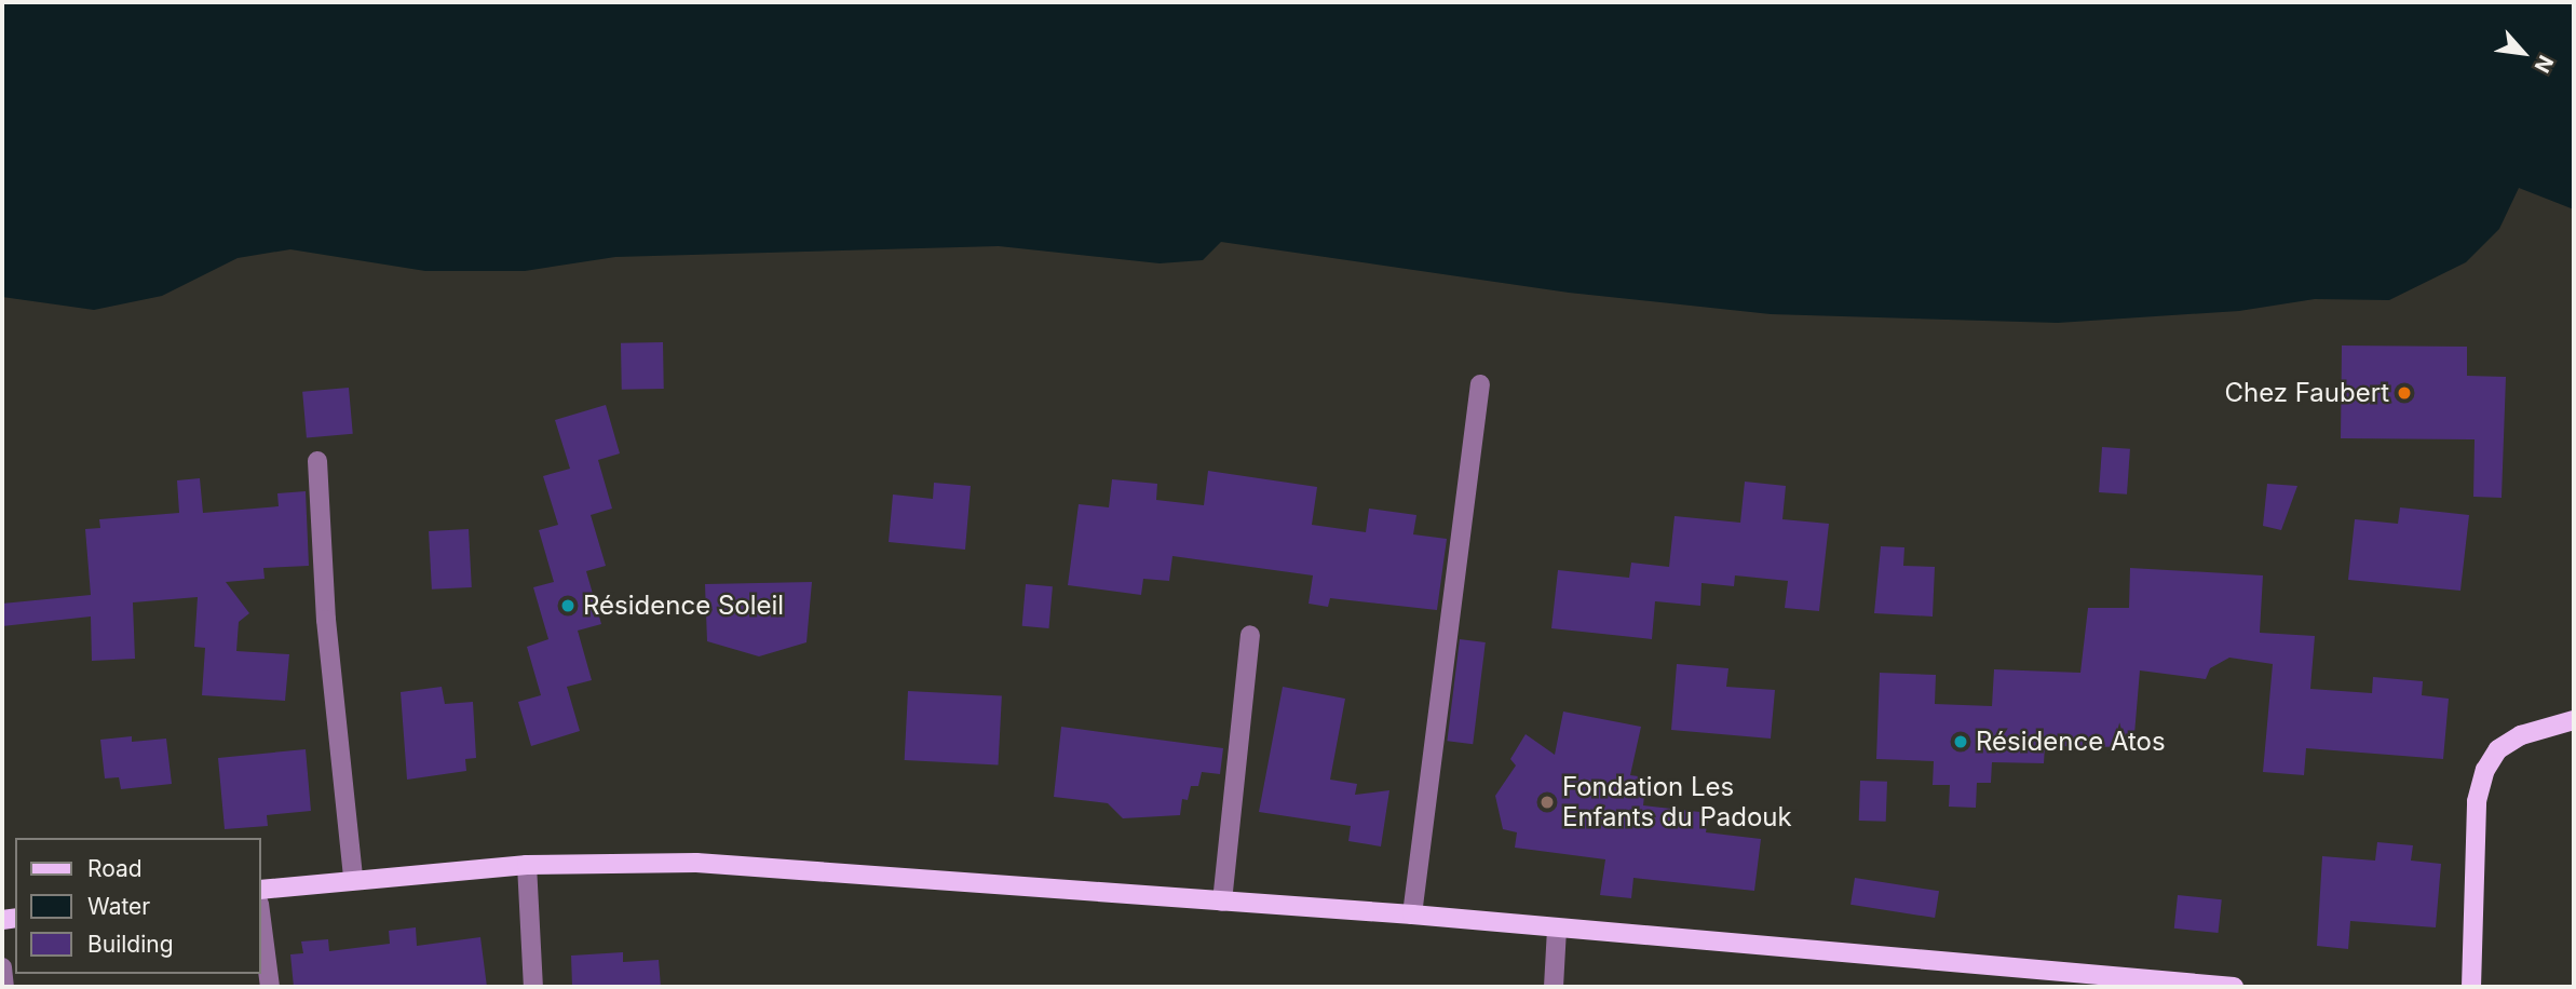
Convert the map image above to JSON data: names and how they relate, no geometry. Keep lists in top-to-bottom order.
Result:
{
  "places": [
    "Chez Faubert",
    "Résidence Soleil",
    "Résidence Atos",
    "Fondation Les Enfants du Padouk"
  ],
  "legend": ["Road", "Water", "Building"],
  "north": "bottom right"
}
